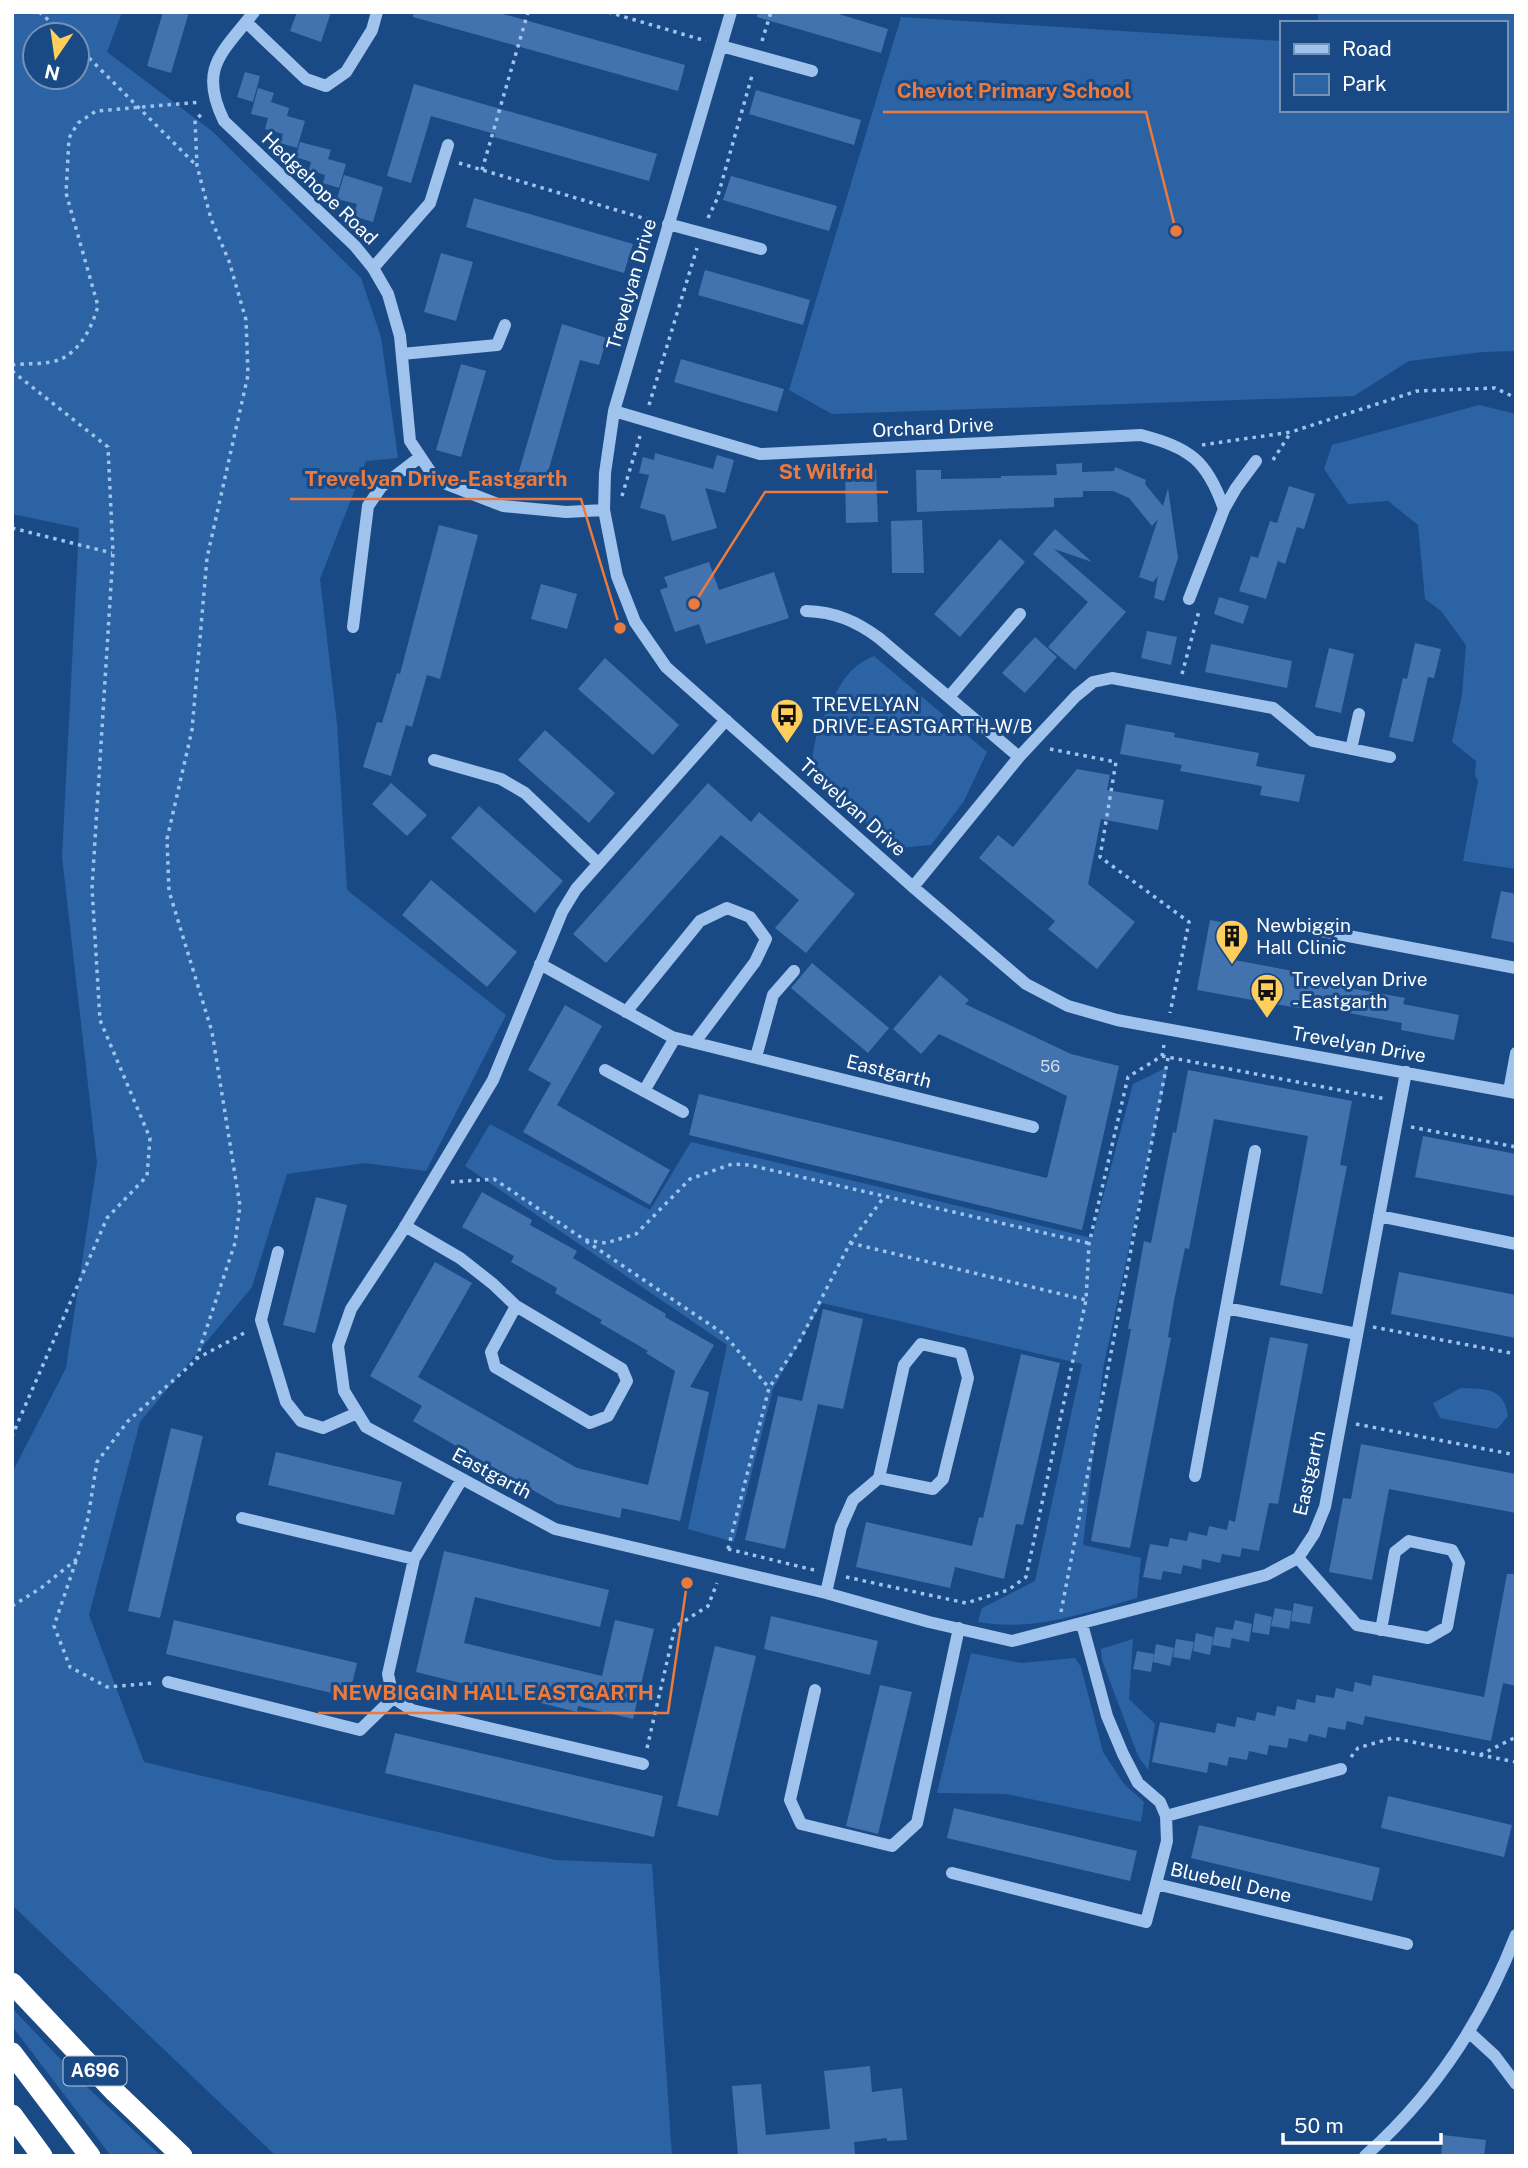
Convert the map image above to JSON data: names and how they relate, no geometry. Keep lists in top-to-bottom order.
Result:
{
  "streets": {
    "highway": ["A696"],
    "street": [
      "Hedgehope Road",
      "Trevelyan Drive",
      "Orchard Drive",
      "Eastgarth",
      "Bluebell Dene"
    ]
  },
  "crossings": [
    ["Hedgehope Road", "Trevelyan Drive"],
    ["Trevelyan Drive", "Orchard Drive"],
    ["Trevelyan Drive", "Eastgarth"]
  ],
  "places": {
    "other": [
      "Cheviot Primary School",
      "St Wilfrid",
      "Trevelyan Drive-Eastgarth",
      "NEWBIGGIN HALL EASTGARTH"
    ],
    "bus stop": ["TREVELYAN DRIVE-EASTGARTH-W/B", "Trevelyan Drive - Eastgarth"],
    "building": ["Newbiggin Hall Clinic"]
  },
  "house_numbers": ["56"],
  "legend": ["Road", "Park"],
  "scale_bar": "50 m",
  "north": "bottom"
}
